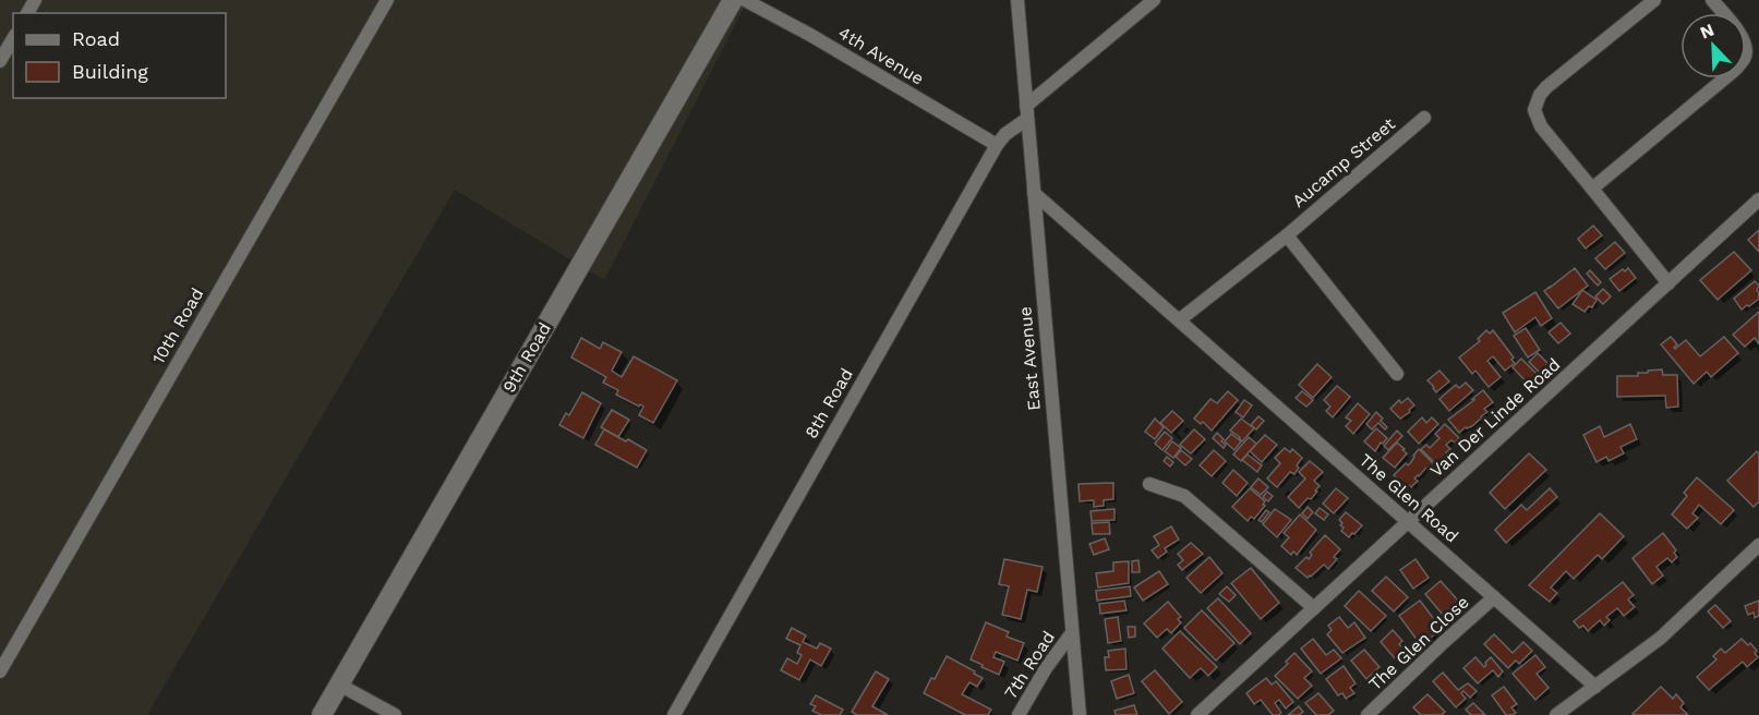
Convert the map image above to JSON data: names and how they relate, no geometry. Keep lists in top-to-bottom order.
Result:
{
  "streets": {
    "main road": ["9th Road"],
    "street": [
      "4th Avenue",
      "Aucamp Street",
      "10th Road",
      "East Avenue",
      "8th Road",
      "Van Der Linde Road",
      "The Glen Road",
      "The Glen Close",
      "7th Road"
    ]
  },
  "crossings": [
    ["4th Avenue", "8th Road"],
    ["Aucamp Street", "The Glen Road"],
    ["East Avenue", "8th Road"],
    ["East Avenue", "The Glen Road"],
    ["East Avenue", "7th Road"],
    ["Van Der Linde Road", "The Glen Road"],
    ["The Glen Road", "The Glen Close"]
  ],
  "legend": ["Road", "Building"],
  "north": "top left"
}
